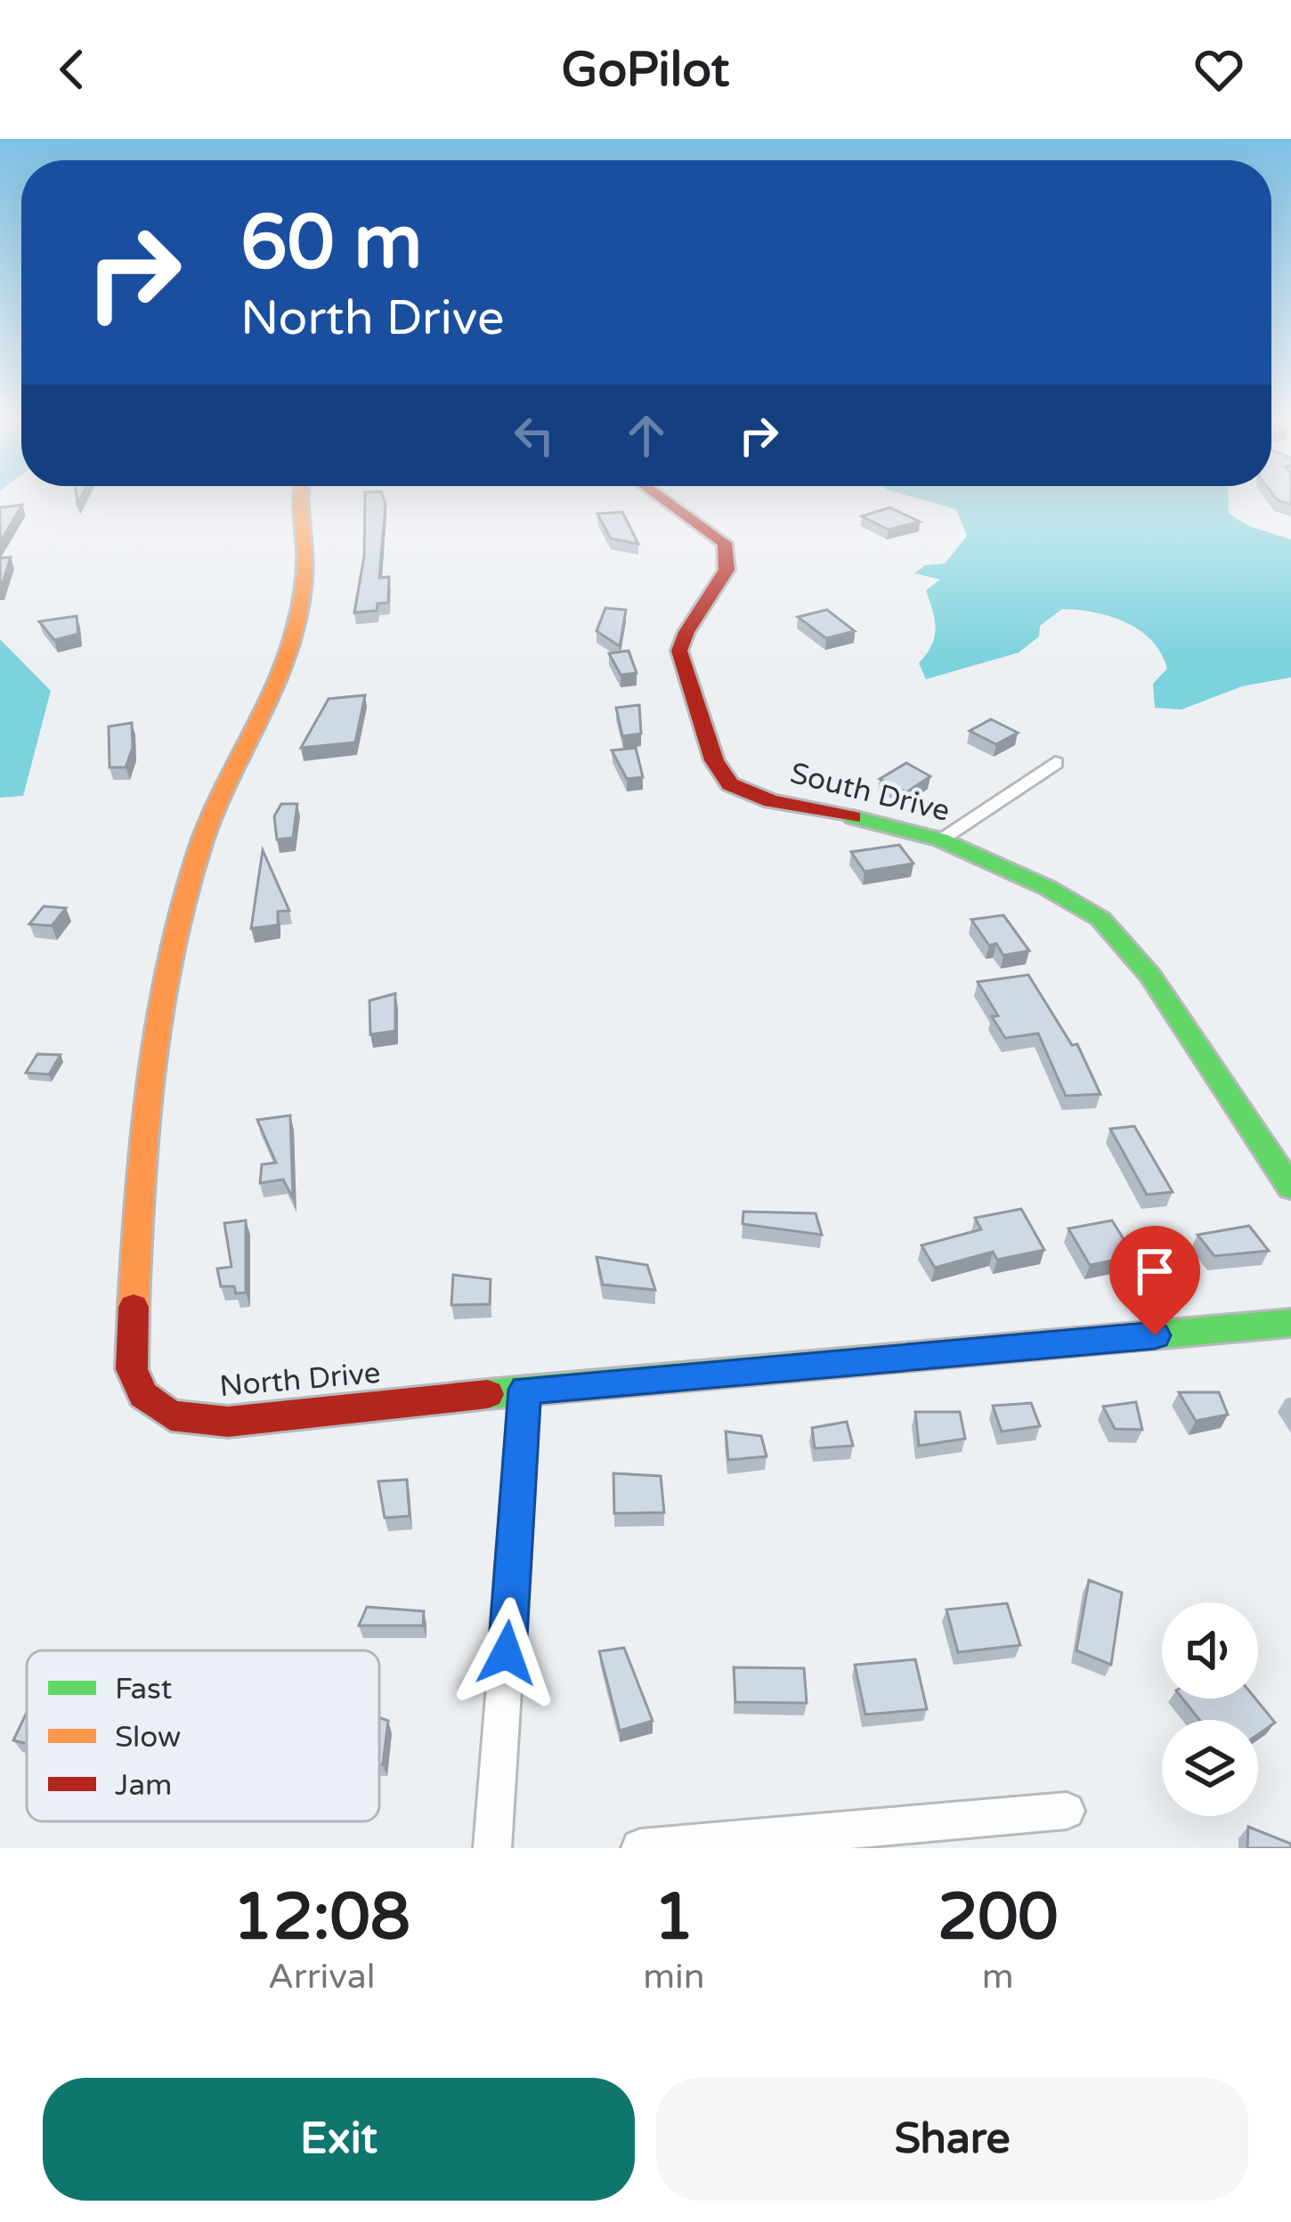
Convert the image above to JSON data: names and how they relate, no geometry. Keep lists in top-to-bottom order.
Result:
{
  "streets": {
    "street": ["South Drive", "North Drive"]
  },
  "legend": ["Fast", "Slow", "Jam"],
  "page": {
    "header": "GoPilot",
    "turn": ["60 m", "North Drive"],
    "eta": [
      "12:08",
      "Arrival",
      "1",
      "min",
      "200",
      "m"
    ],
    "buttons": ["Exit", "Share"]
  }
}
